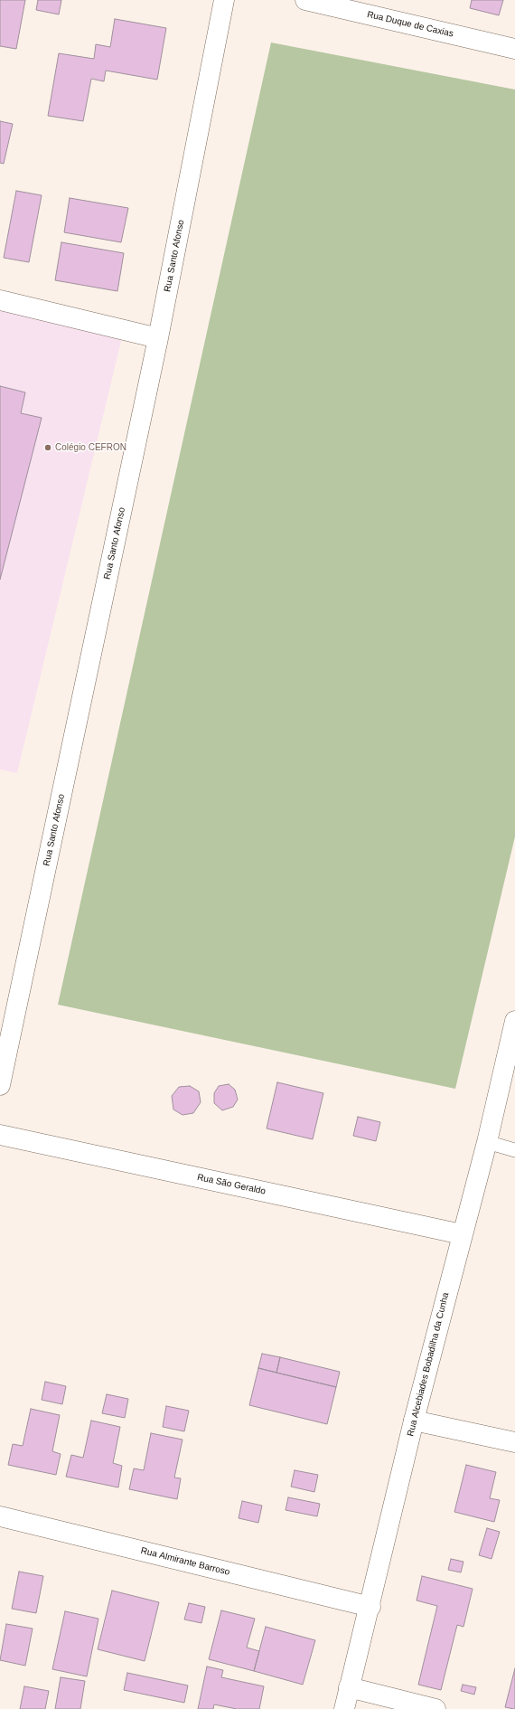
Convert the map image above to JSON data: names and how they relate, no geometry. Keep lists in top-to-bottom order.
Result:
{
  "streets": {
    "street": [
      "Rua Duque de Caxias",
      "Rua Santo Afonso",
      "Rua São Geraldo",
      "Rua Alcebiades Bobadilha da Cunha",
      "Rua Almirante Barroso"
    ]
  },
  "crossings": [
    ["Rua São Geraldo", "Rua Alcebiades Bobadilha da Cunha"],
    ["Rua Alcebiades Bobadilha da Cunha", "Rua Almirante Barroso"]
  ],
  "places": ["Colégio CEFRON"]
}
